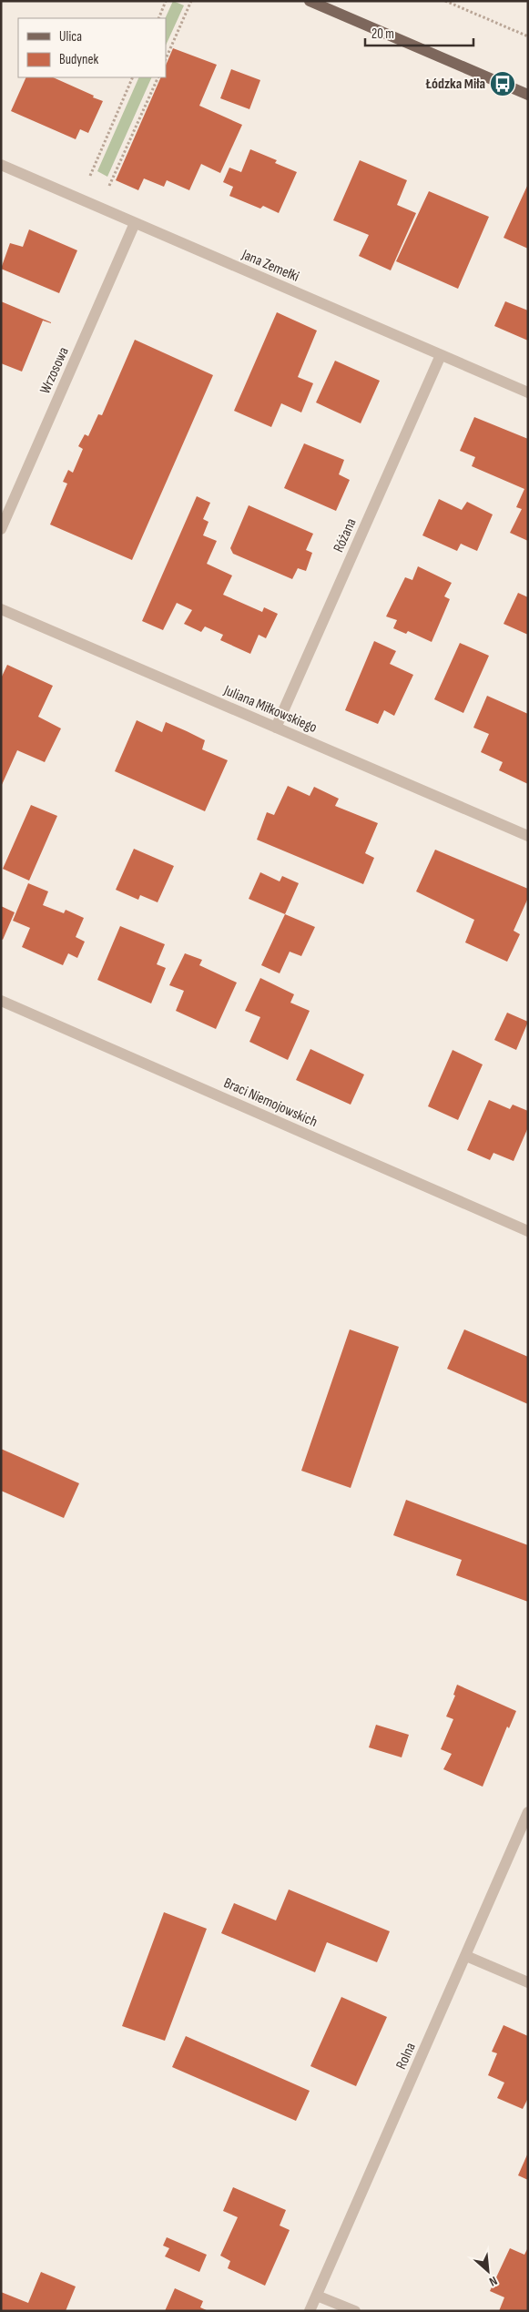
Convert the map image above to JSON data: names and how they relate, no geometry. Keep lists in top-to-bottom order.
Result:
{
  "streets": {
    "street": [
      "Jana Zemełki",
      "Wrzosowa",
      "Różana",
      "Juliana Miłkowskiego",
      "Braci Niemojowskich",
      "Rolna"
    ]
  },
  "crossings": [
    ["Jana Zemełki", "Wrzosowa"],
    ["Jana Zemełki", "Różana"],
    ["Różana", "Juliana Miłkowskiego"]
  ],
  "places": {
    "bus stop": ["Łódzka Miła"]
  },
  "legend": ["Ulica", "Budynek"],
  "scale_bar": "20 m",
  "north": "bottom right"
}
